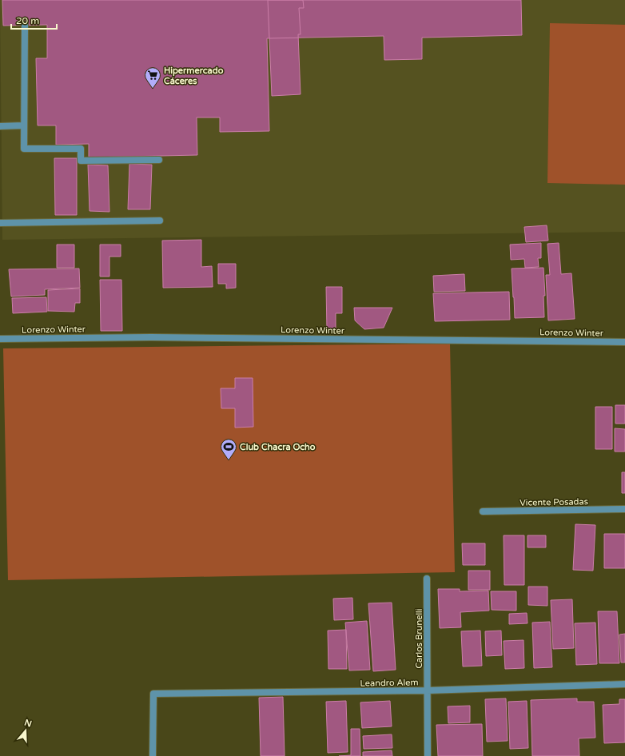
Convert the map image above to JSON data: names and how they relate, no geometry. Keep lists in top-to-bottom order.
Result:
{
  "streets": {
    "street": [
      "Lorenzo Winter",
      "Vicente Posadas",
      "Carlos Brunelli",
      "Leandro Alem"
    ]
  },
  "crossings": [
    ["Carlos Brunelli", "Leandro Alem"]
  ],
  "places": {
    "supermarket": ["Hipermercado Cáceres"],
    "sports": ["Club Chacra Ocho"]
  },
  "scale_bar": "20 m",
  "north": "top"
}
